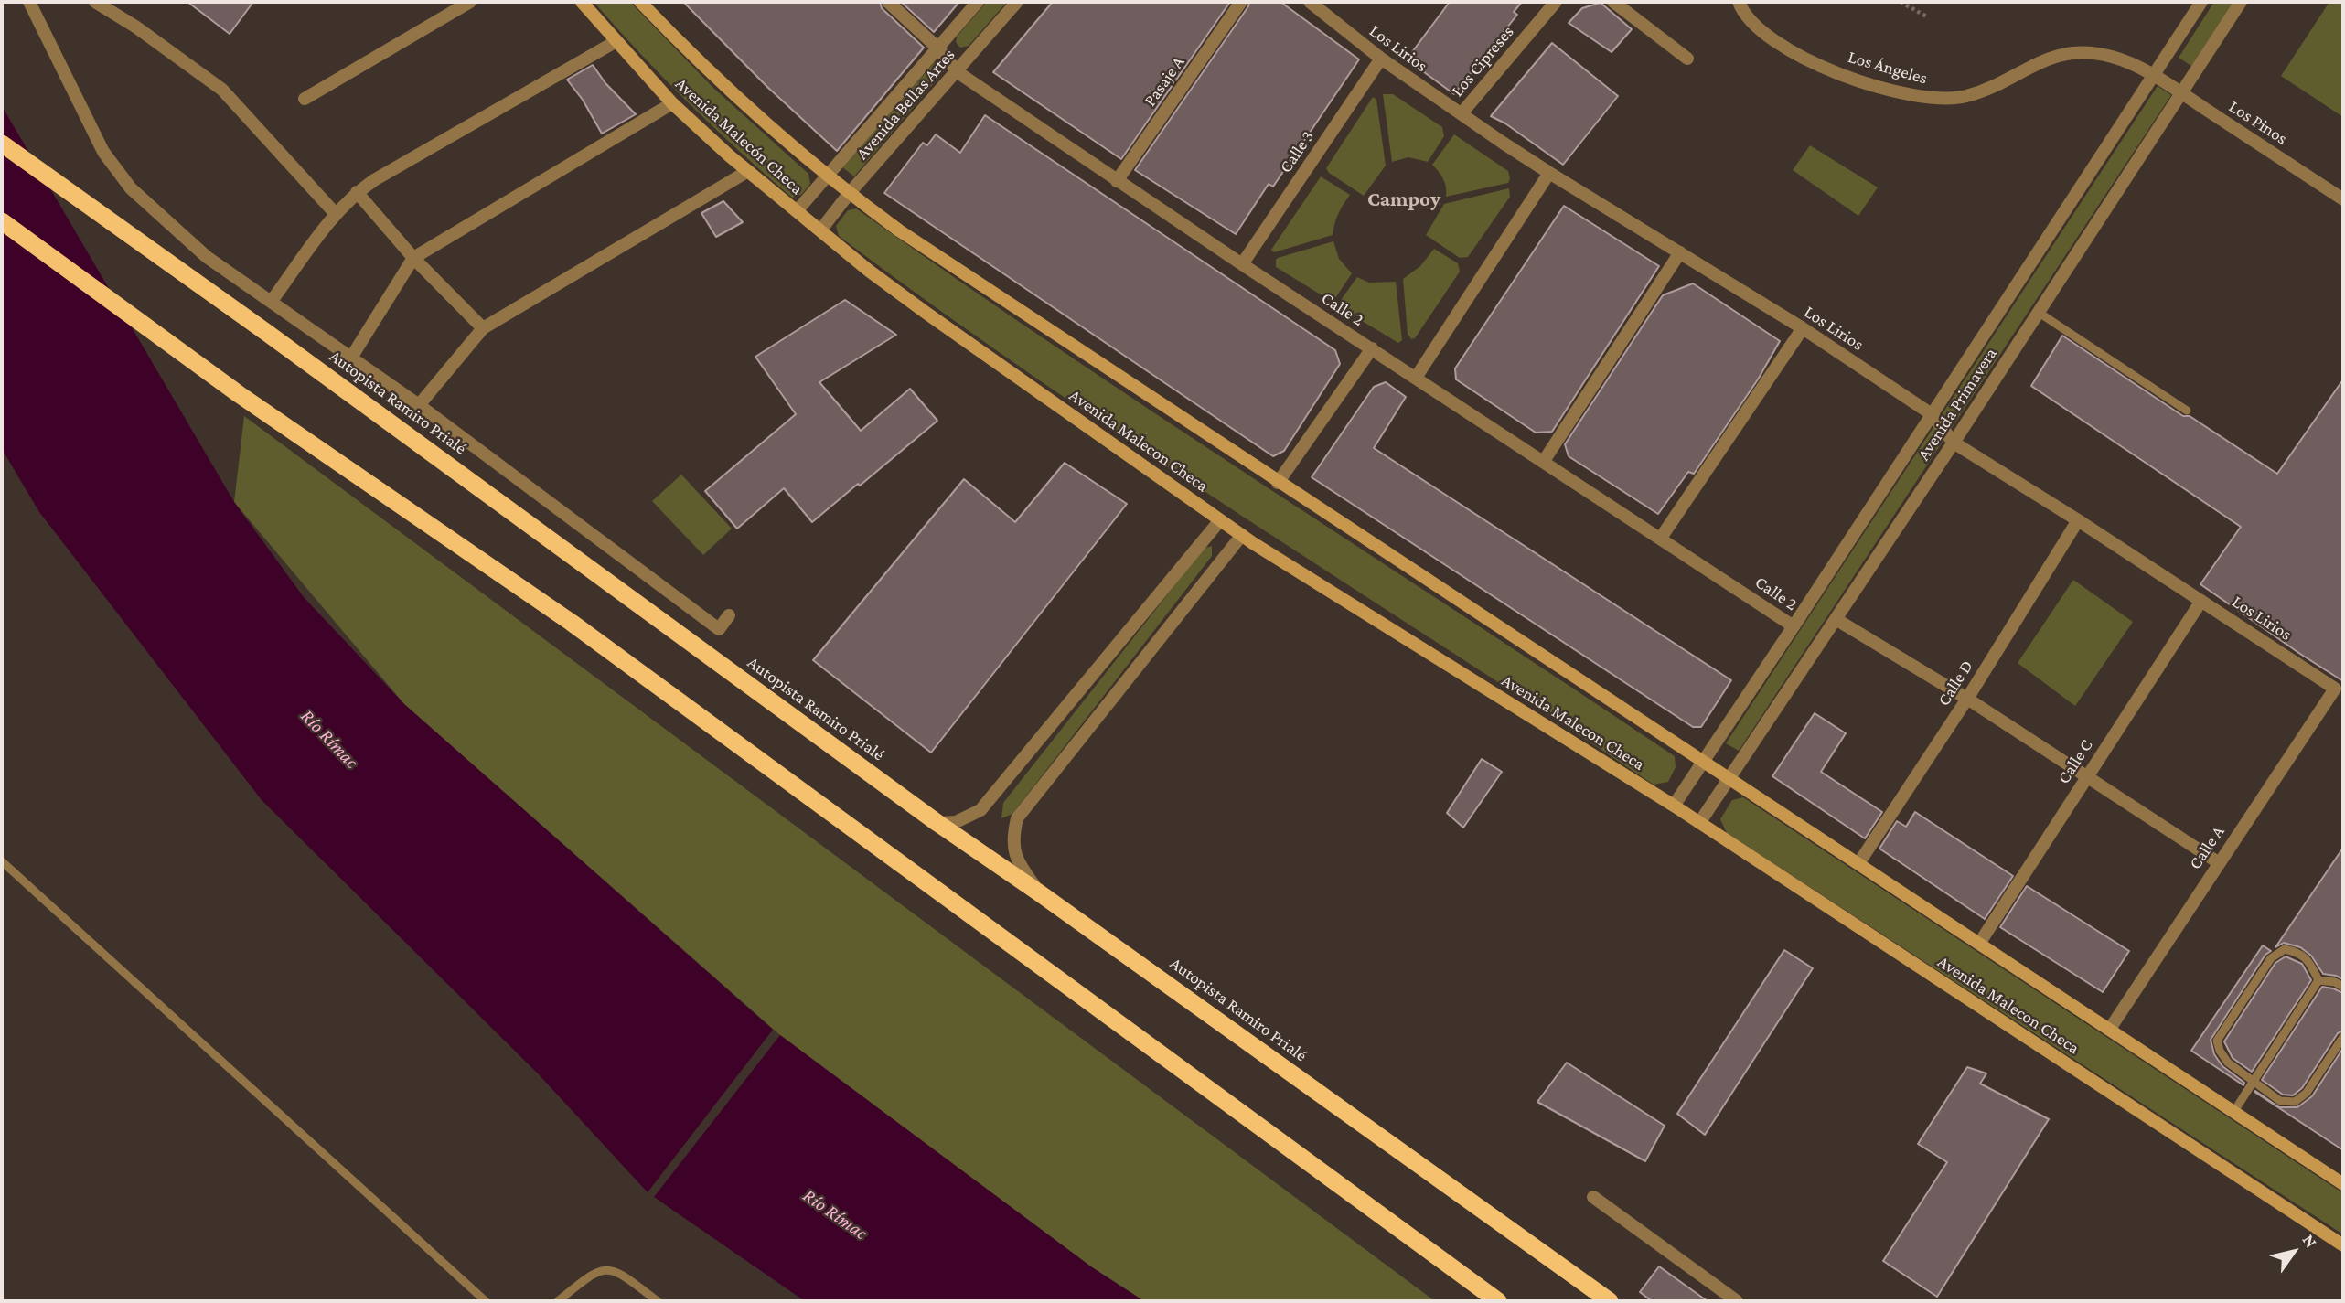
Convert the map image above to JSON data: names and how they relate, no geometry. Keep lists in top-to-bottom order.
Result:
{
  "streets": {
    "highway": ["Autopista Ramiro Prialé"],
    "main road": ["Avenida Malecón Checa", "Avenida Malecon Checa"],
    "street": [
      "Los Lirios",
      "Los Cipreses",
      "Los Ángeles",
      "Pasaje A",
      "Avenida Bellas Artes",
      "Los Pinos",
      "Calle 3",
      "Calle 2",
      "Avenida Primavera",
      "Calle D",
      "Calle C",
      "Calle A"
    ]
  },
  "crossings": [
    ["Los Lirios", "Los Cipreses"],
    ["Los Lirios", "Calle 3"],
    ["Los Lirios", "Avenida Primavera"],
    ["Los Lirios", "Calle D"],
    ["Los Lirios", "Calle C"],
    ["Los Lirios", "Calle A"],
    ["Los Ángeles", "Los Pinos"],
    ["Los Ángeles", "Avenida Primavera"],
    ["Pasaje A", "Calle 2"],
    ["Avenida Bellas Artes", "Avenida Malecón Checa"],
    ["Avenida Bellas Artes", "Calle 2"],
    ["Avenida Bellas Artes", "Avenida Malecon Checa"],
    ["Los Pinos", "Avenida Primavera"],
    ["Avenida Malecón Checa", "Avenida Malecon Checa"],
    ["Calle 3", "Calle 2"],
    ["Calle 2", "Avenida Primavera"],
    ["Avenida Primavera", "Avenida Malecon Checa"],
    ["Avenida Malecon Checa", "Calle D"],
    ["Avenida Malecon Checa", "Calle C"],
    ["Avenida Malecon Checa", "Calle A"]
  ],
  "districts": ["Campoy"],
  "water": ["Río Rímac"],
  "north": "top right"
}
